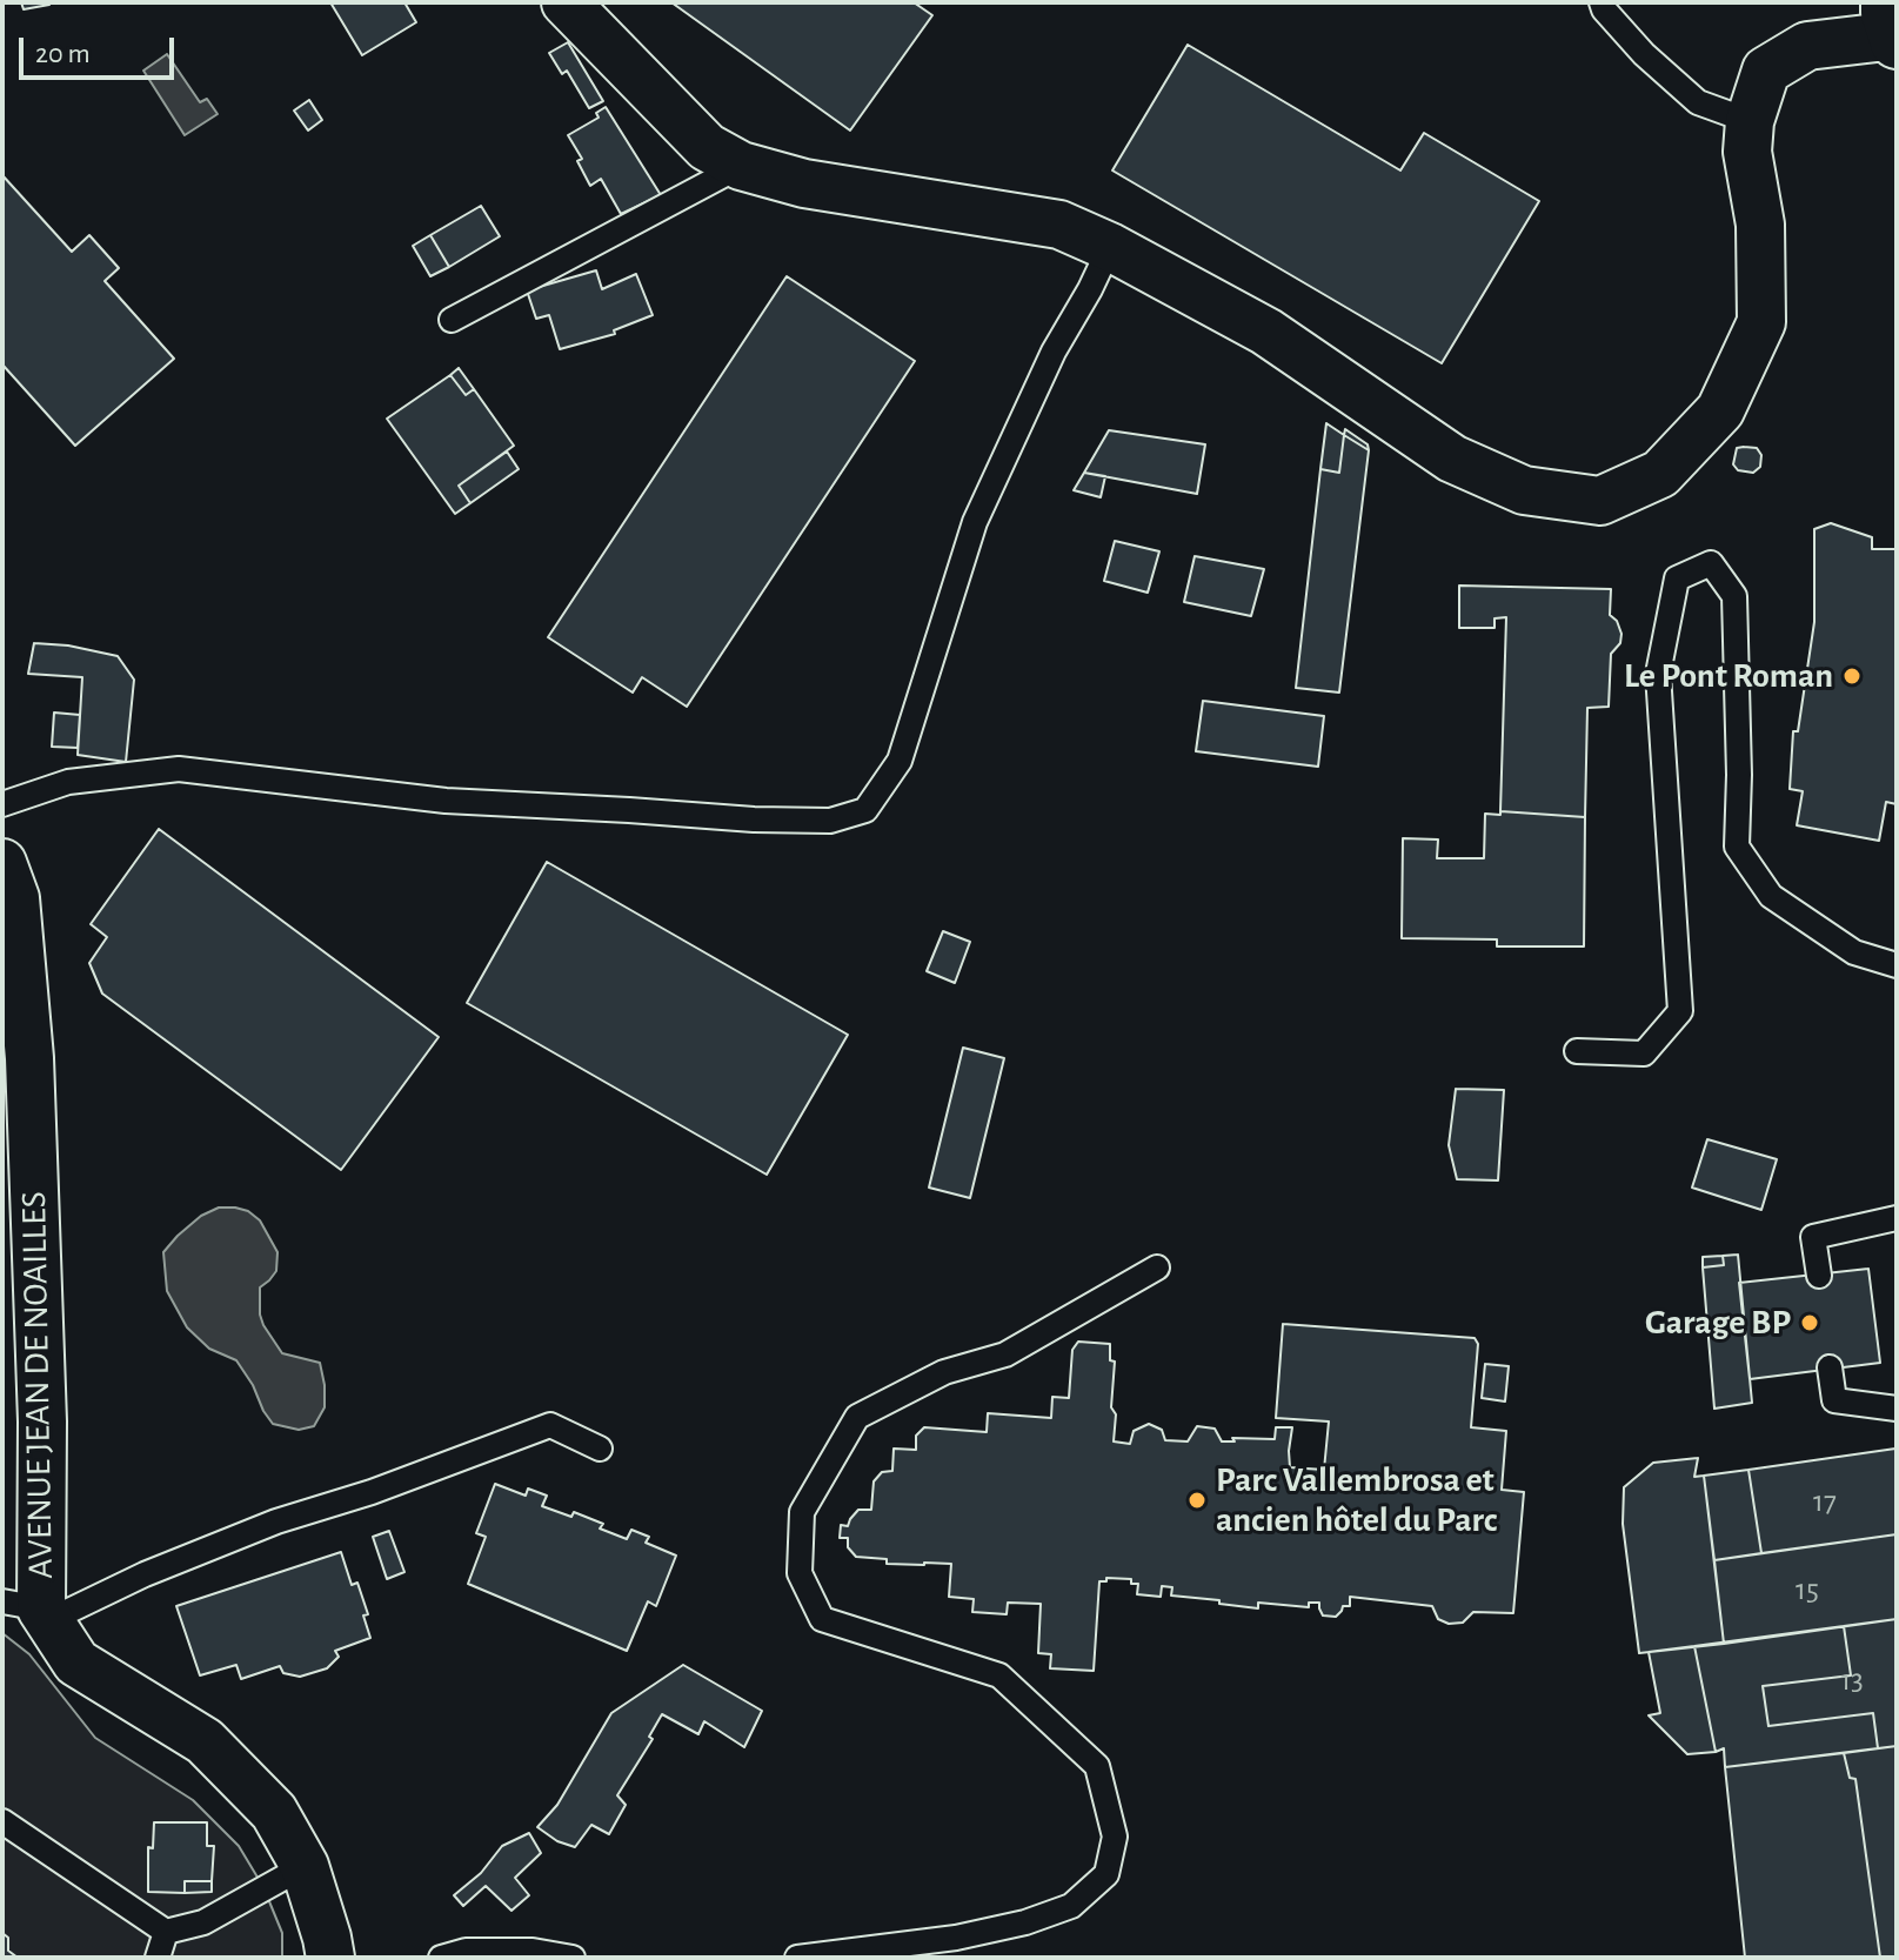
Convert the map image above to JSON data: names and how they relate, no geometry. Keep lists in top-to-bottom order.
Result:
{
  "streets": {
    "street": ["AVENUE JEAN DE NOAILLES"]
  },
  "places": ["Le Pont Roman", "Garage BP", "Parc Vallembrosa et ancien hôtel du Parc"],
  "house_numbers": ["17", "15", "13"],
  "scale_bar": "20 m"
}
